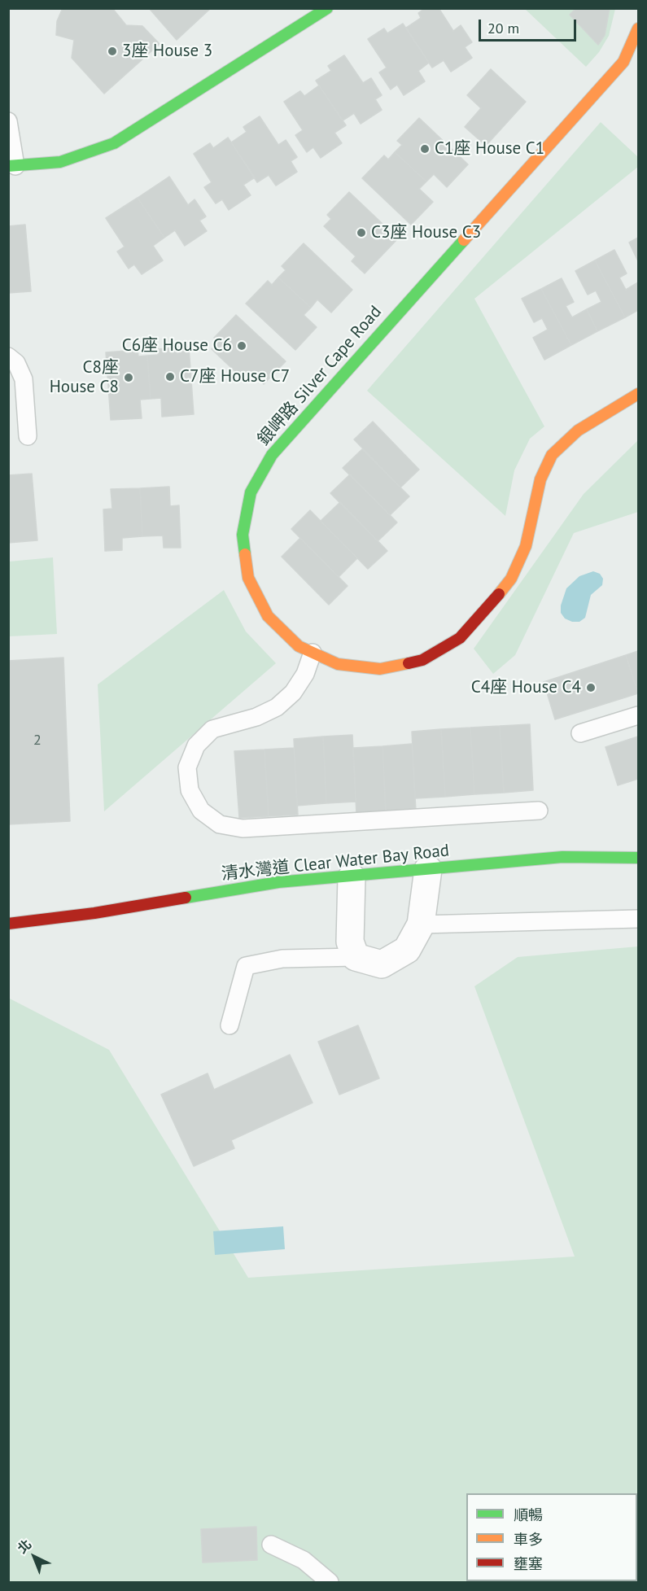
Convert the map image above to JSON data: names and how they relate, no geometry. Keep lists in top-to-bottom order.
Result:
{
  "streets": {
    "street": ["銀岬路 Silver Cape Road", "清水灣道 Clear Water Bay Road"]
  },
  "places": [
    "3座 House 3",
    "C1座 House C1",
    "C3座 House C3",
    "C6座 House C6",
    "C7座 House C7",
    "C8座 House C8",
    "C4座 House C4"
  ],
  "house_numbers": ["2"],
  "legend": ["順暢", "車多", "壅塞"],
  "scale_bar": "20 m",
  "north": "top left"
}
